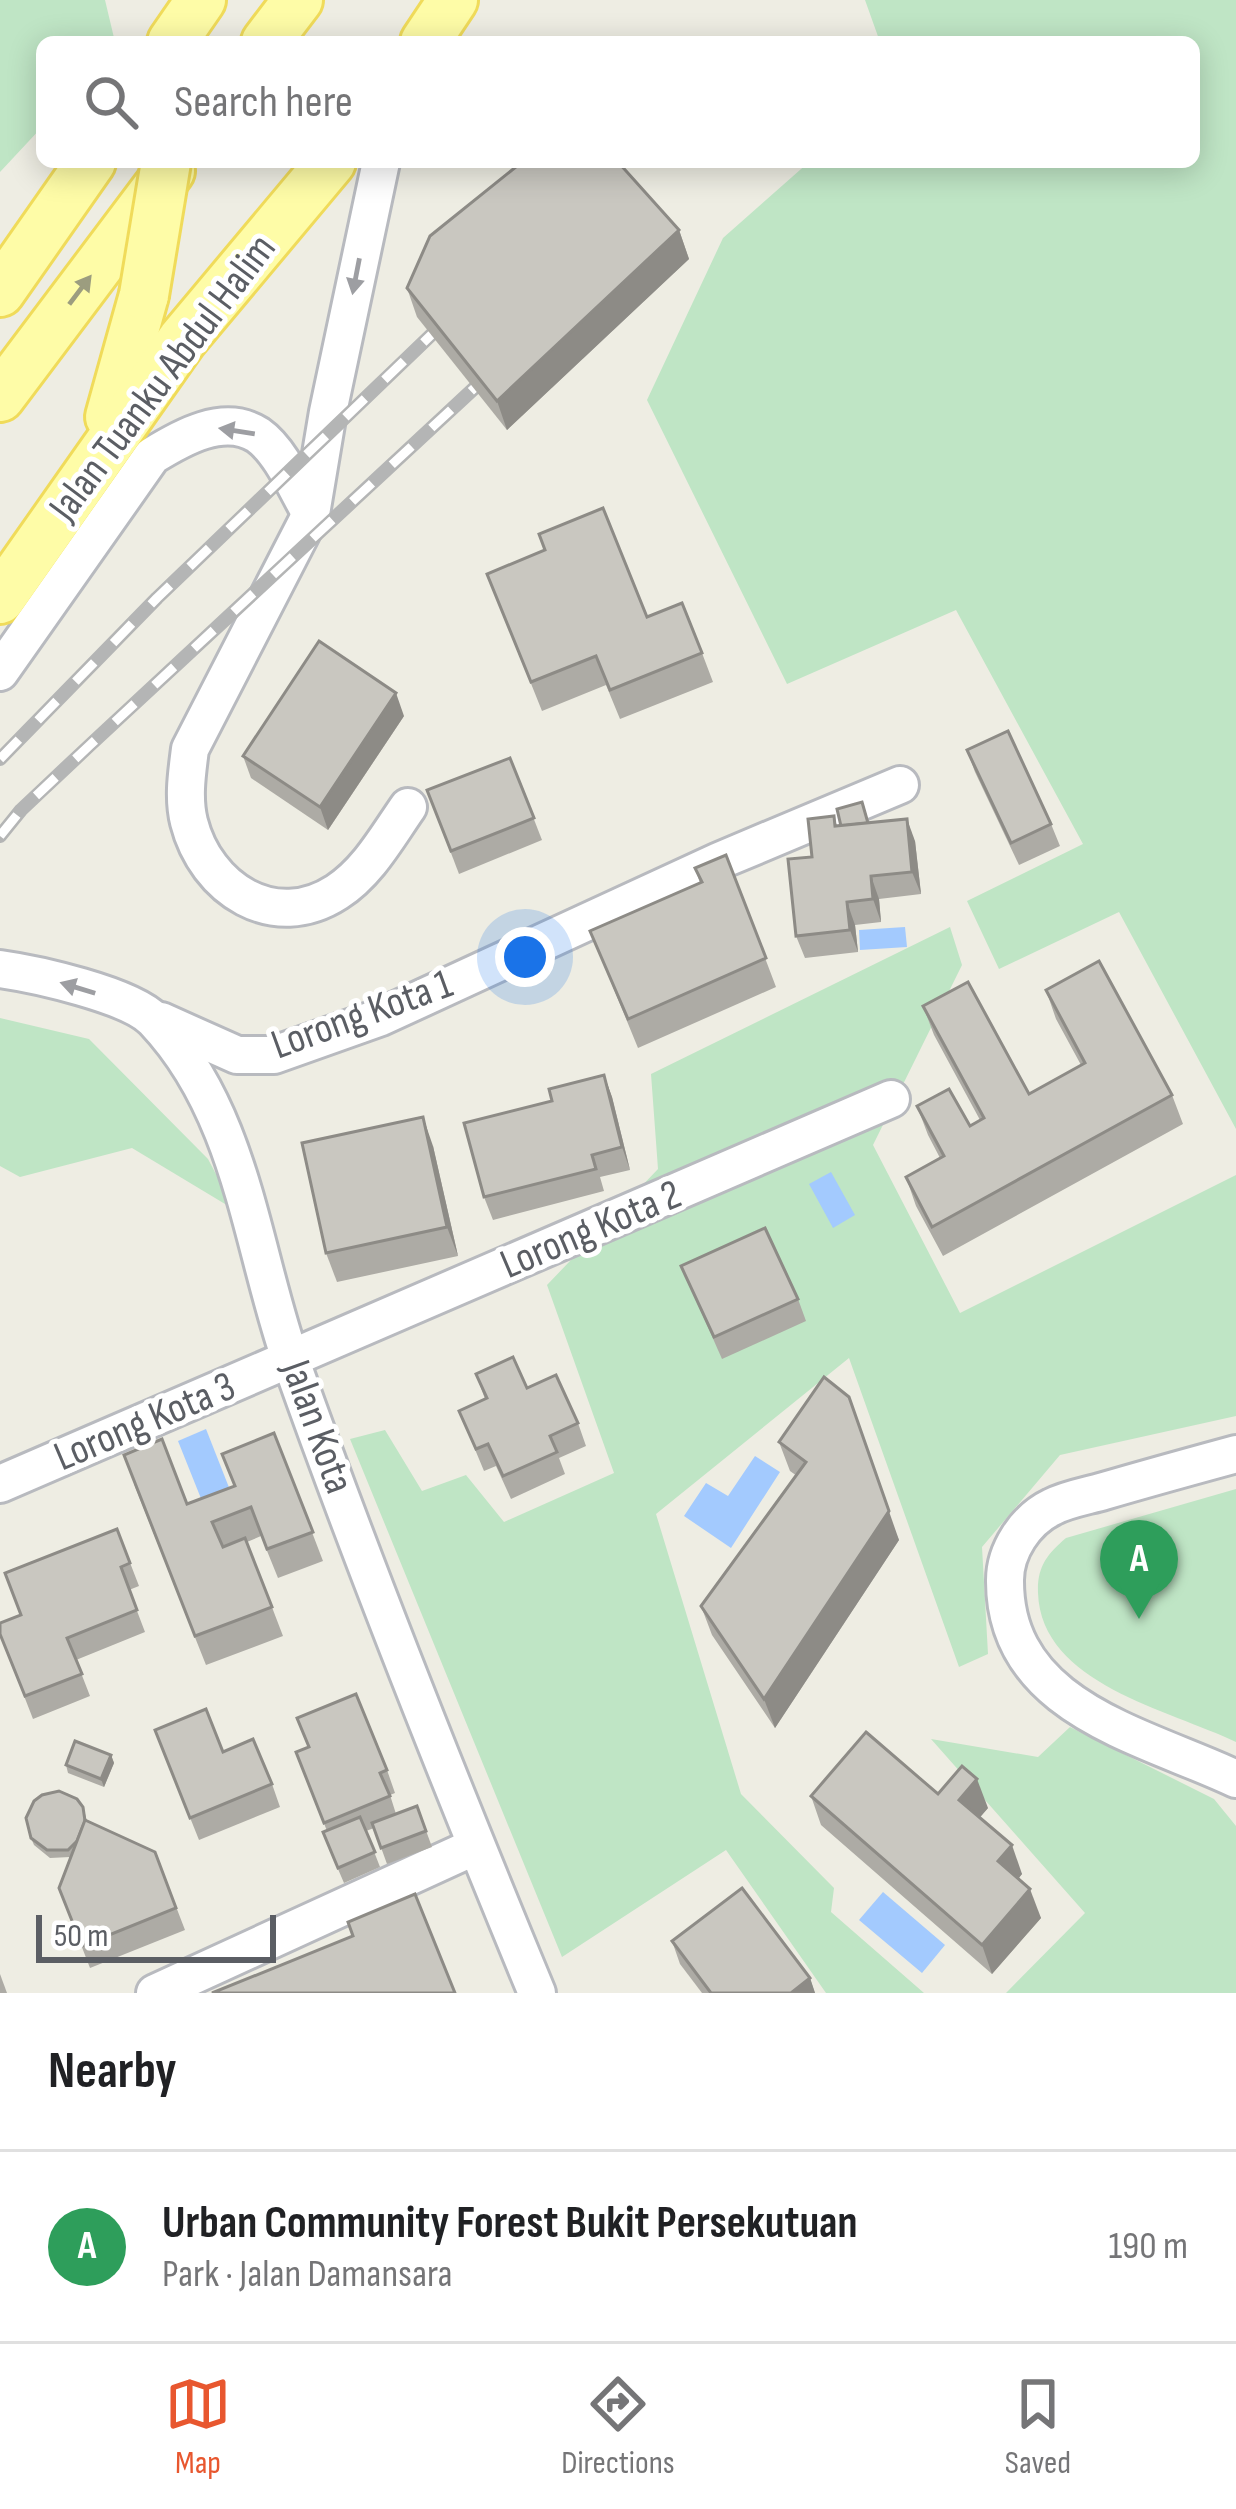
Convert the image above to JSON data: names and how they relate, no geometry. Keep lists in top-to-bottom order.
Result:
{
  "streets": {
    "main road": ["Jalan Tuanku Abdul Halim"],
    "street": [
      "Lorong Kota 1",
      "Lorong Kota 2",
      "Lorong Kota 3",
      "Jalan Kota"
    ]
  },
  "crossings": [
    ["Lorong Kota 1", "Jalan Kota"],
    ["Lorong Kota 2", "Lorong Kota 3"],
    ["Lorong Kota 2", "Jalan Kota"],
    ["Lorong Kota 3", "Jalan Kota"]
  ],
  "scale_bar": "50 m",
  "page": {
    "search": "Search here",
    "pins": "A",
    "scale": "50 m",
    "heading": "Nearby",
    "list": [
      {
        "mark": "A",
        "name": "Urban Community Forest Bukit Persekutuan",
        "note": "Park · Jalan Damansara",
        "value": "190 m"
      }
    ],
    "nav": ["Map", "Directions", "Saved"]
  }
}
